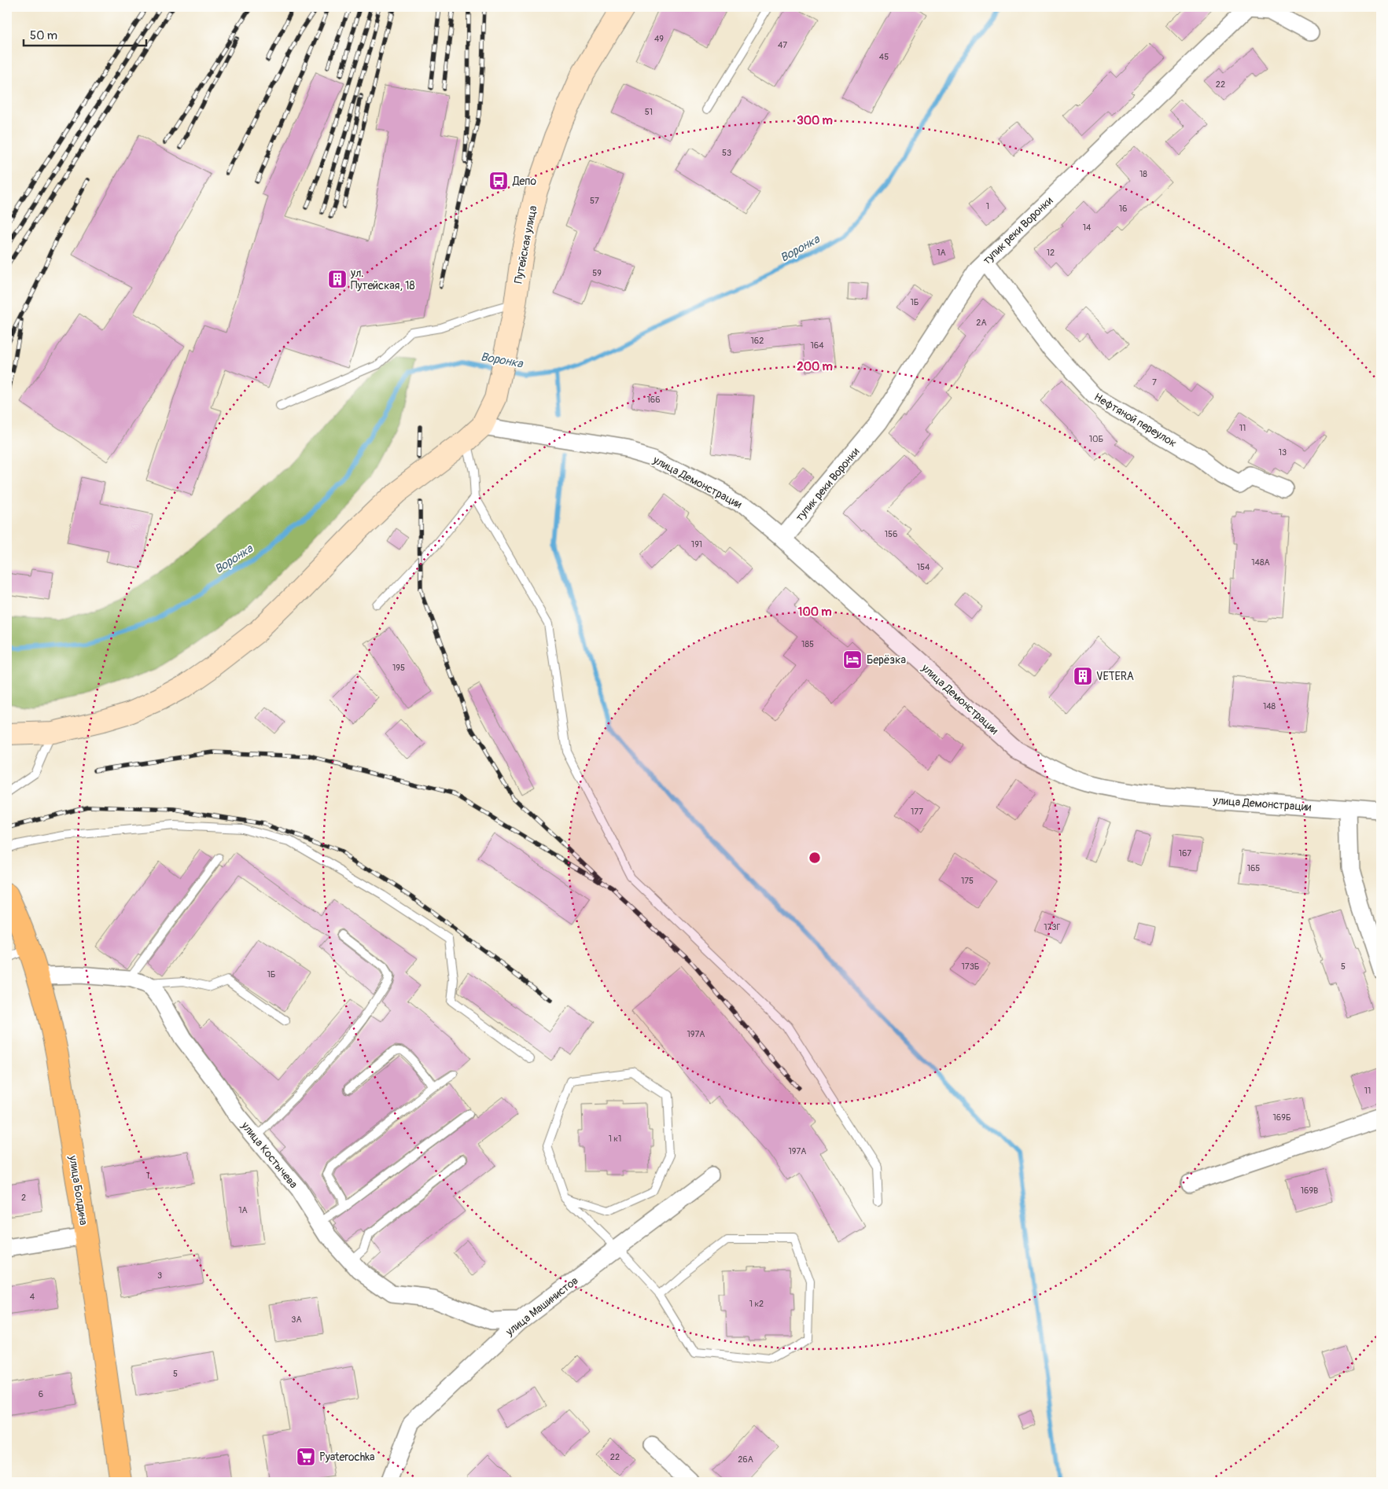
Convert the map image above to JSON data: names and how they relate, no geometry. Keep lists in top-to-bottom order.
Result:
{
  "streets": {
    "main road": ["улица Болдина"],
    "street": [
      "тупик реки Воронки",
      "Путейская улица",
      "Нефтяной переулок",
      "улица Демонстрации",
      "улица Костычева",
      "улица Машинистов"
    ]
  },
  "crossings": [
    ["тупик реки Воронки", "Нефтяной переулок"],
    ["тупик реки Воронки", "улица Демонстрации"],
    ["Путейская улица", "улица Демонстрации"],
    ["улица Костычева", "улица Болдина"],
    ["улица Костычева", "улица Машинистов"]
  ],
  "water": ["Воронка"],
  "places": {
    "bus stop": ["Депо"],
    "building": ["ул. Путейская, 18", "VETERA"],
    "hotel": ["Берёзка"],
    "supermarket": ["Pyaterochka"]
  },
  "house_numbers": [
    "49",
    "47",
    "45",
    "22",
    "51",
    "53",
    "18",
    "57",
    "1",
    "16",
    "14",
    "1А",
    "12",
    "59",
    "1Б",
    "2А",
    "162",
    "164",
    "7",
    "166",
    "11",
    "10Б",
    "13",
    "156",
    "191",
    "148А",
    "154",
    "185",
    "195",
    "148",
    "177",
    "167",
    "165",
    "175",
    "173Г",
    "173Б",
    "5",
    "1Б",
    "197А",
    "11",
    "169Б",
    "1 к1",
    "197А",
    "1",
    "169В",
    "2",
    "1А",
    "3",
    "4",
    "1 к2",
    "3А",
    "5",
    "6",
    "22",
    "26А"
  ],
  "scale_bar": "50 m",
  "rings": ["300 m", "200 m", "100 m"]
}
